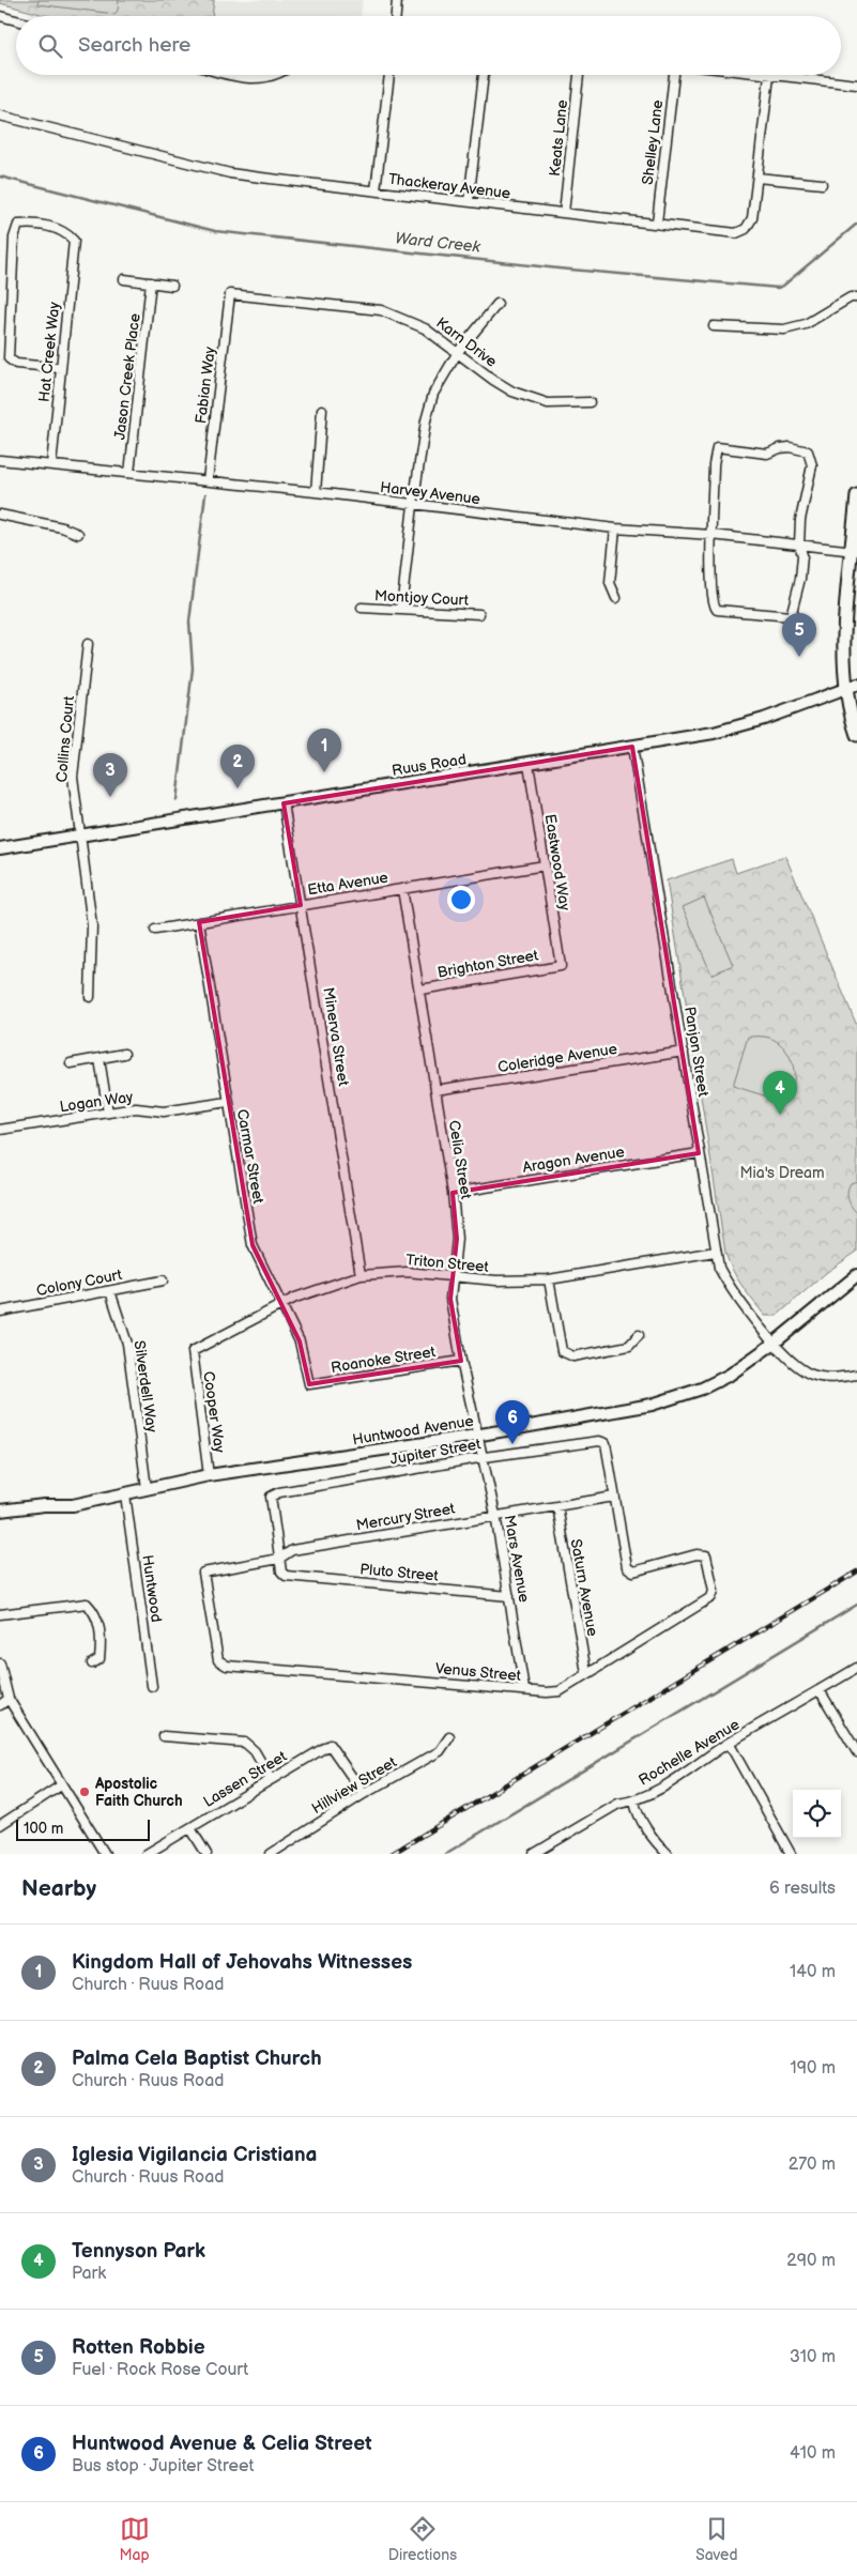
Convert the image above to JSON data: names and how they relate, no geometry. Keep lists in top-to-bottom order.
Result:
{
  "streets": {
    "street": [
      "Keats Lane",
      "Shelley Lane",
      "Thackeray Avenue",
      "Karn Drive",
      "Hat Creek Way",
      "Jason Creek Place",
      "Fabian Way",
      "Harvey Avenue",
      "Montjoy Court",
      "Collins Court",
      "Ruus Road",
      "Eastwood Way",
      "Etta Avenue",
      "Brighton Street",
      "Minerva Street",
      "Panjon Street",
      "Coleridge Avenue",
      "Logan Way",
      "Carmar Street",
      "Celia Street",
      "Aragon Avenue",
      "Triton Street",
      "Colony Court",
      "Roanoke Street",
      "Silverdell Way",
      "Cooper Way",
      "Huntwood Avenue",
      "Jupiter Street",
      "Mercury Street",
      "Mars Avenue",
      "Pluto Street",
      "Saturn Avenue",
      "Huntwood",
      "Venus Street",
      "Rochelle Avenue",
      "Lassen Street",
      "Hillview Street"
    ]
  },
  "crossings": [
    ["Keats Lane", "Thackeray Avenue"],
    ["Shelley Lane", "Thackeray Avenue"],
    ["Karn Drive", "Fabian Way"],
    ["Hat Creek Way", "Harvey Avenue"],
    ["Jason Creek Place", "Harvey Avenue"],
    ["Fabian Way", "Harvey Avenue"],
    ["Collins Court", "Ruus Road"],
    ["Ruus Road", "Eastwood Way"],
    ["Ruus Road", "Minerva Street"],
    ["Ruus Road", "Panjon Street"],
    ["Eastwood Way", "Etta Avenue"],
    ["Eastwood Way", "Brighton Street"],
    ["Etta Avenue", "Minerva Street"],
    ["Etta Avenue", "Carmar Street"],
    ["Etta Avenue", "Celia Street"],
    ["Brighton Street", "Celia Street"],
    ["Minerva Street", "Triton Street"],
    ["Panjon Street", "Coleridge Avenue"],
    ["Panjon Street", "Aragon Avenue"],
    ["Panjon Street", "Triton Street"],
    ["Panjon Street", "Huntwood Avenue"],
    ["Coleridge Avenue", "Celia Street"],
    ["Logan Way", "Carmar Street"],
    ["Carmar Street", "Triton Street"],
    ["Carmar Street", "Roanoke Street"],
    ["Celia Street", "Aragon Avenue"],
    ["Celia Street", "Triton Street"],
    ["Celia Street", "Roanoke Street"],
    ["Celia Street", "Huntwood Avenue"],
    ["Celia Street", "Mars Avenue"],
    ["Triton Street", "Cooper Way"],
    ["Colony Court", "Silverdell Way"],
    ["Silverdell Way", "Huntwood Avenue"],
    ["Cooper Way", "Huntwood Avenue"],
    ["Huntwood Avenue", "Mars Avenue"],
    ["Huntwood Avenue", "Huntwood"],
    ["Jupiter Street", "Mercury Street"],
    ["Jupiter Street", "Mars Avenue"],
    ["Jupiter Street", "Pluto Street"],
    ["Jupiter Street", "Venus Street"],
    ["Mercury Street", "Mars Avenue"],
    ["Mercury Street", "Pluto Street"],
    ["Mercury Street", "Saturn Avenue"],
    ["Mercury Street", "Venus Street"],
    ["Mars Avenue", "Pluto Street"],
    ["Mars Avenue", "Venus Street"],
    ["Saturn Avenue", "Venus Street"],
    ["Lassen Street", "Hillview Street"]
  ],
  "water": ["Ward Creek"],
  "parks": ["Mia's Dream"],
  "places": ["Apostolic Faith Church"],
  "scale_bar": "100 m",
  "page": {
    "search": "Search here",
    "pins": [
      "5",
      "1",
      "2",
      "3",
      "4",
      "6"
    ],
    "scale": "100 m",
    "heading": ["Nearby", "6 results"],
    "list": [
      {
        "mark": "1",
        "name": "Kingdom Hall of Jehovahs Witnesses",
        "note": "Church · Ruus Road",
        "value": "140 m"
      },
      {
        "mark": "2",
        "name": "Palma Cela Baptist Church",
        "note": "Church · Ruus Road",
        "value": "190 m"
      },
      {
        "mark": "3",
        "name": "Iglesia Vigilancia Cristiana",
        "note": "Church · Ruus Road",
        "value": "270 m"
      },
      {
        "mark": "4",
        "name": "Tennyson Park",
        "note": "Park",
        "value": "290 m"
      },
      {
        "mark": "5",
        "name": "Rotten Robbie",
        "note": "Fuel · Rock Rose Court",
        "value": "310 m"
      },
      {
        "mark": "6",
        "name": "Huntwood Avenue & Celia Street",
        "note": "Bus stop · Jupiter Street",
        "value": "410 m"
      }
    ],
    "nav": ["Map", "Directions", "Saved"]
  }
}
